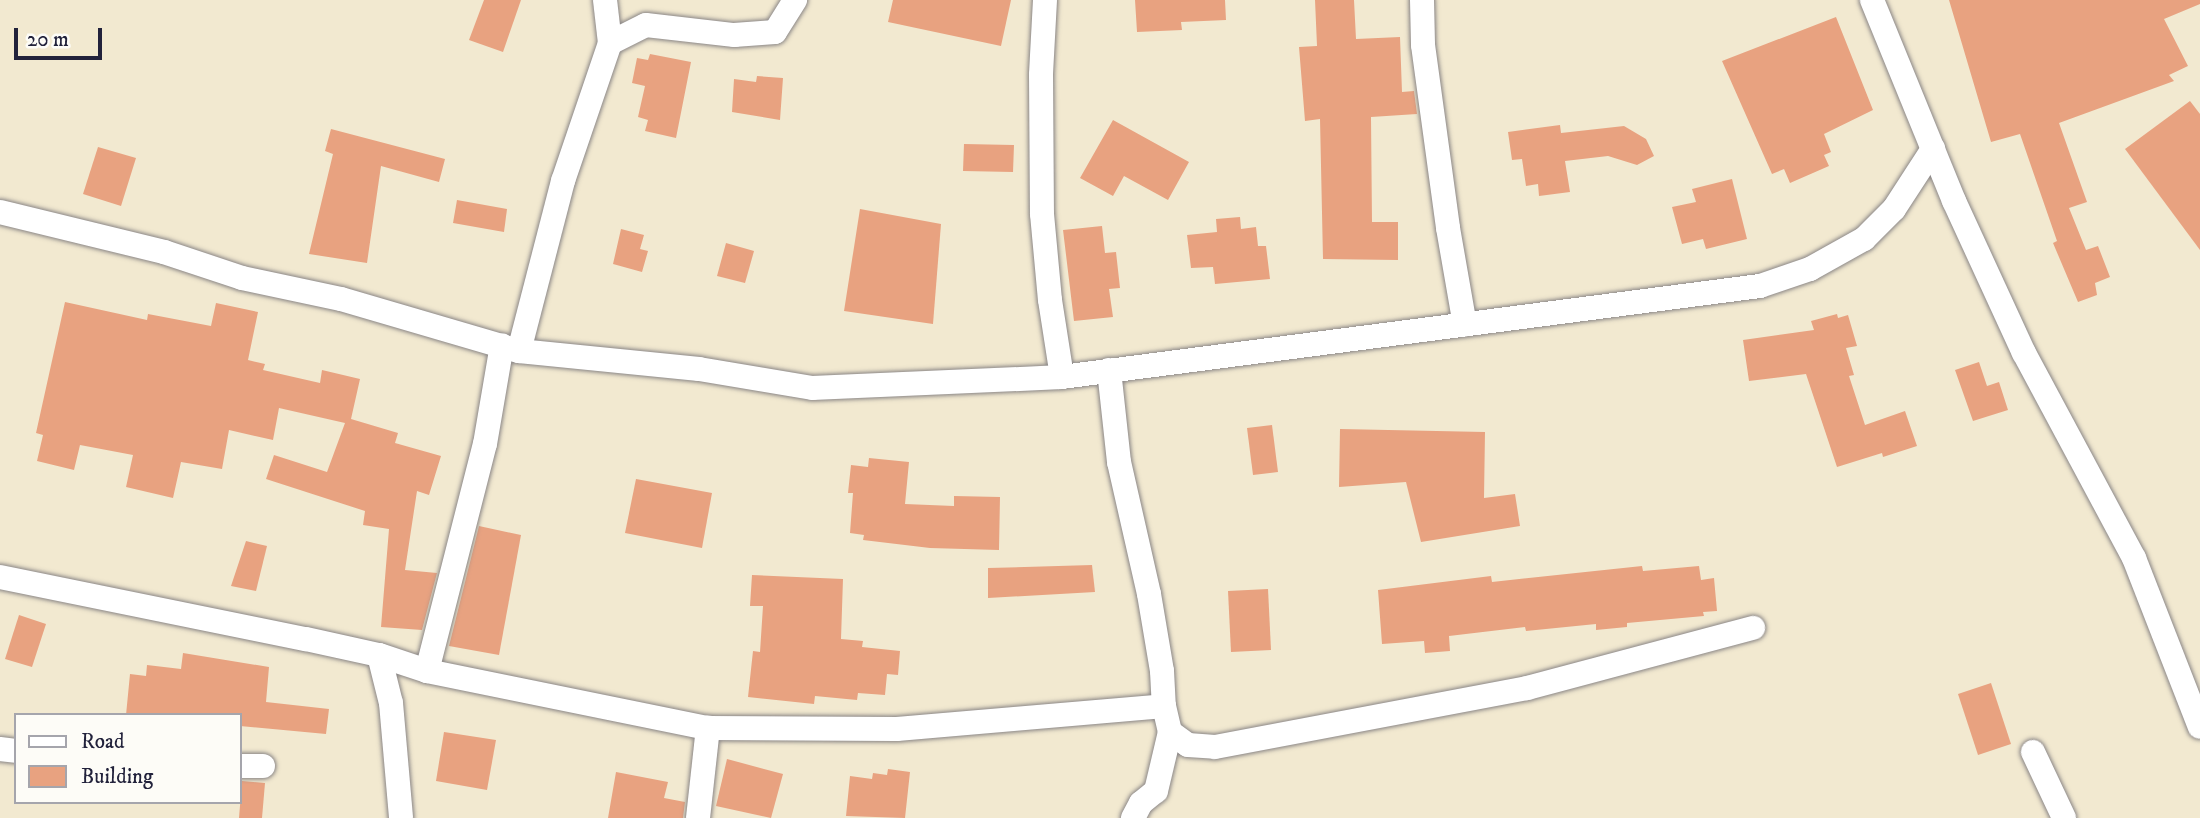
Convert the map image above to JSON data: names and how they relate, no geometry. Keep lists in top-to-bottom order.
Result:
{
  "legend": ["Road", "Building"],
  "scale_bar": "20 m"
}
